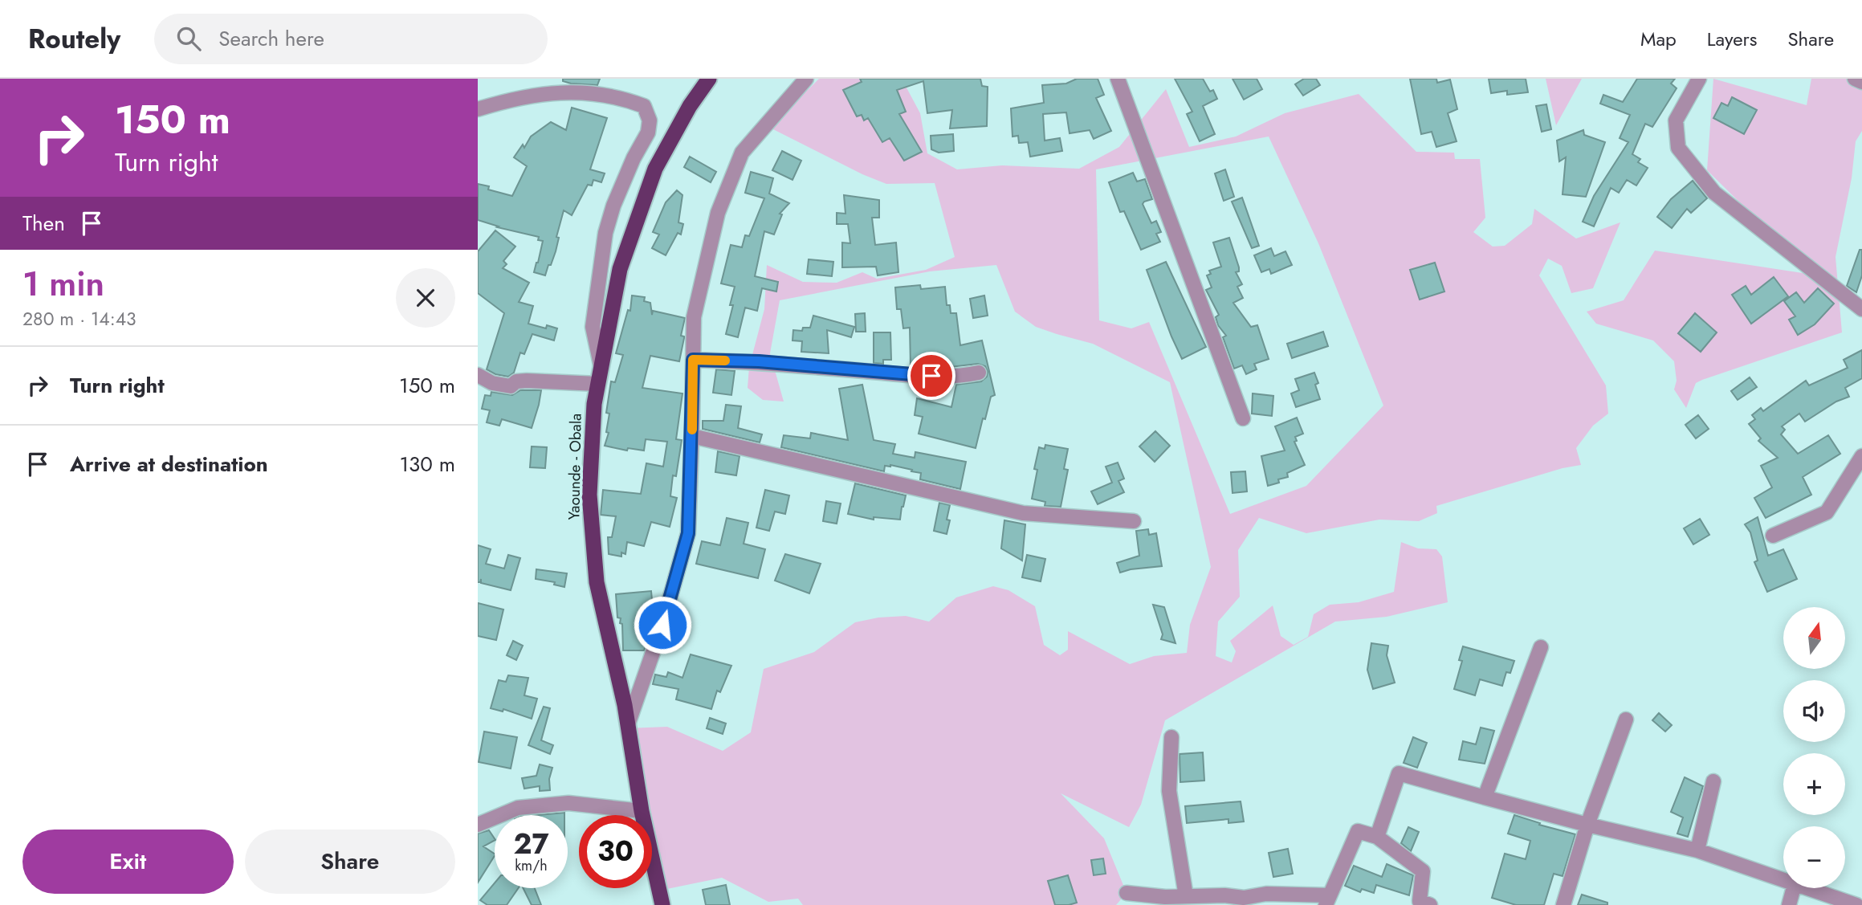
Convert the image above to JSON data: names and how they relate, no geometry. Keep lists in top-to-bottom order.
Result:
{
  "streets": {
    "highway": ["Yaounde - Obala"]
  },
  "north": "top",
  "page": {
    "header": "Routely",
    "search": "Search here",
    "nav": ["Map", "Layers", "Share"],
    "turn": ["150 m", "Turn right"],
    "then": "Then",
    "heading": ["1 min", "280 m · 14:43"],
    "list": [
      {
        "name": "Turn right",
        "value": "150 m"
      },
      {
        "name": "Arrive at destination",
        "value": "130 m"
      }
    ],
    "map_buttons": ["+", "−"],
    "speed": "27 km/h",
    "limit": "30",
    "buttons": ["Exit", "Share"]
  }
}
